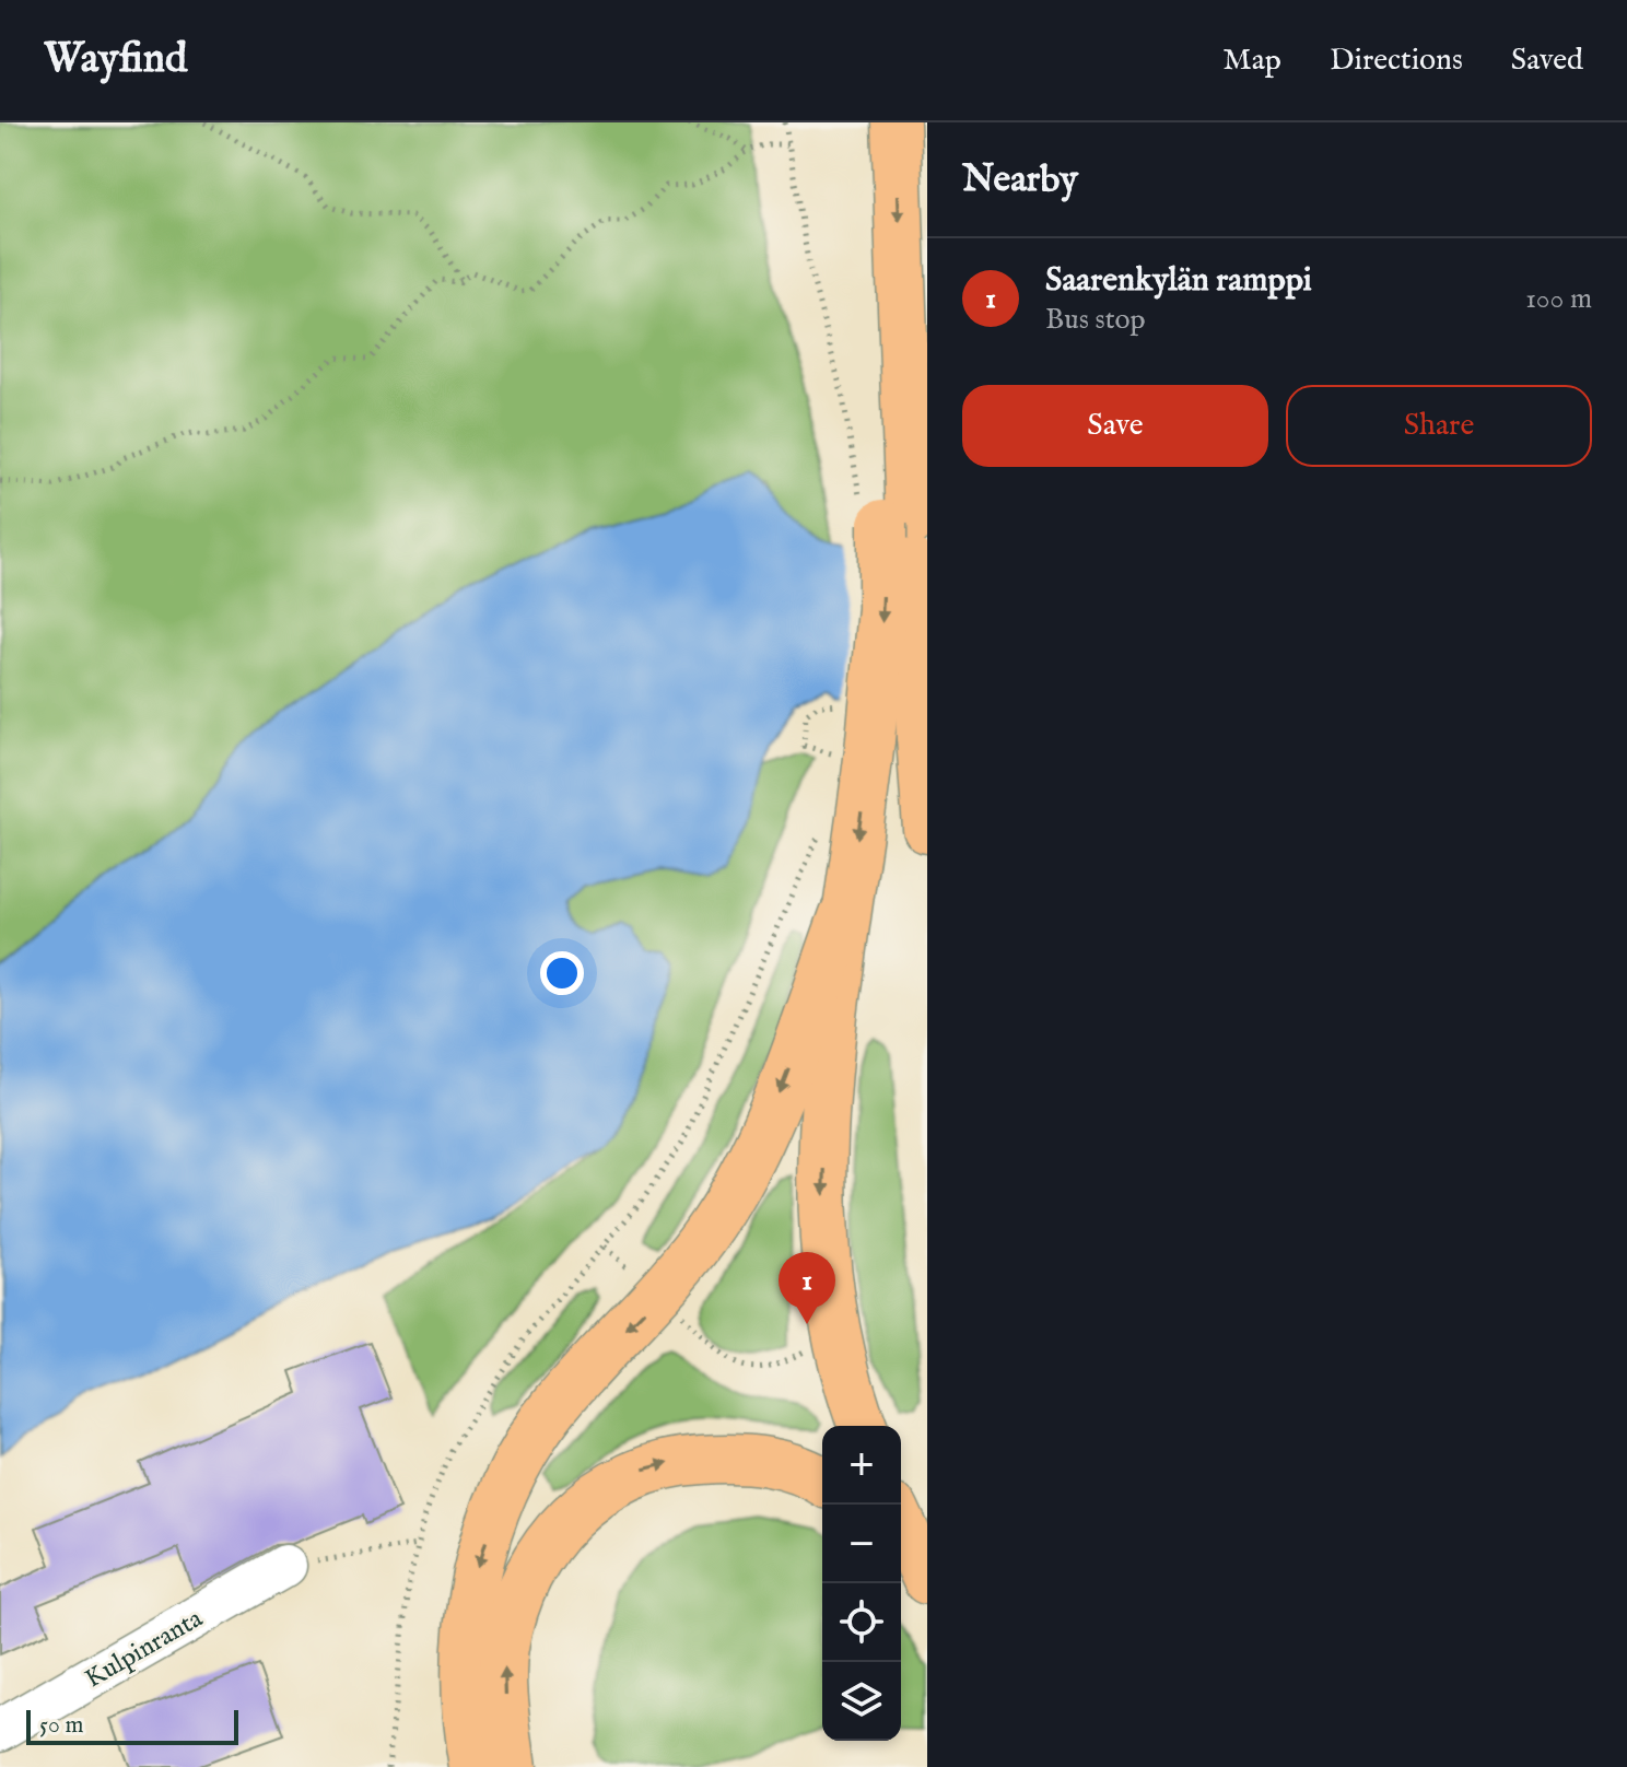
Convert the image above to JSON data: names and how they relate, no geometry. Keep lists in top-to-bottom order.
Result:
{
  "streets": {
    "street": ["Kulpinranta"]
  },
  "scale_bar": "50 m",
  "page": {
    "header": "Wayfind",
    "nav": ["Map", "Directions", "Saved"],
    "heading": "Nearby",
    "list": [
      {
        "mark": "1",
        "name": "Saarenkylän ramppi",
        "note": "Bus stop",
        "value": "100 m"
      }
    ],
    "buttons": ["Save", "Share"],
    "pins": "1",
    "map_buttons": ["+", "−"],
    "scale": "50 m"
  }
}
